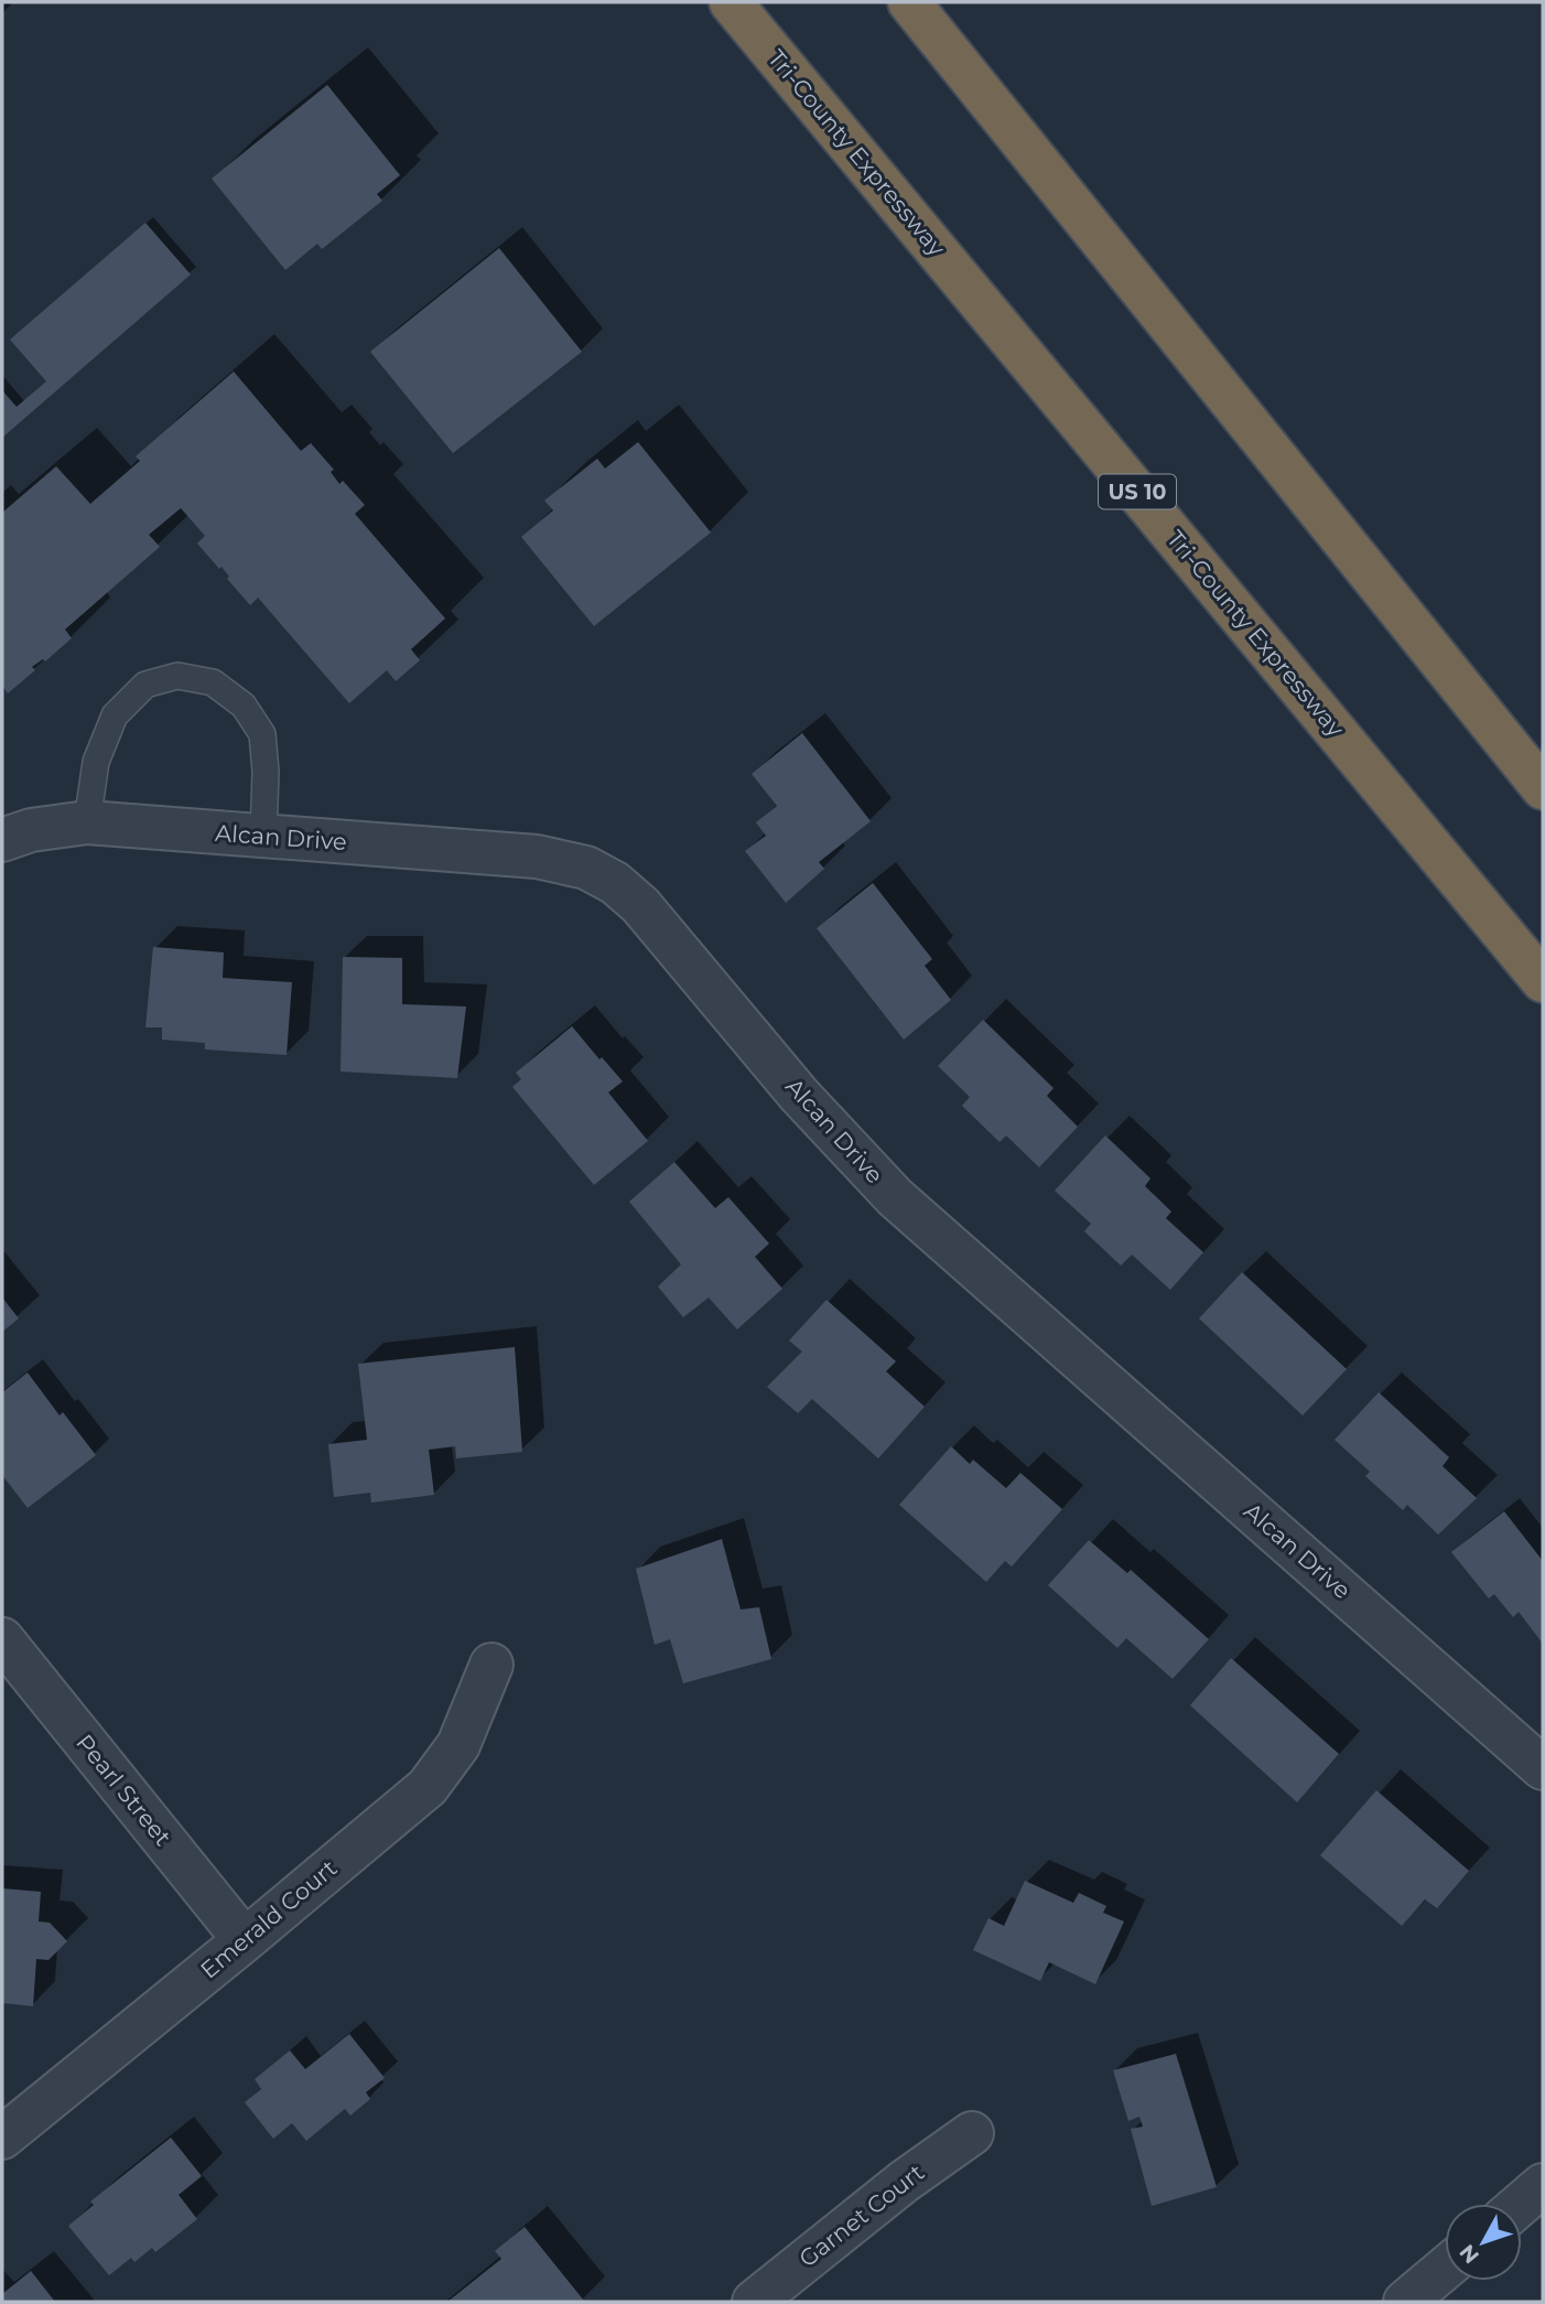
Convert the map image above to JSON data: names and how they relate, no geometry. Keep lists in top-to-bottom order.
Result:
{
  "streets": {
    "highway": ["Tri-County Expressway", "US 10"],
    "street": [
      "Alcan Drive",
      "Pearl Street",
      "Emerald Court",
      "Garnet Court"
    ]
  },
  "crossings": [
    ["Pearl Street", "Emerald Court"]
  ],
  "north": "bottom left"
}
